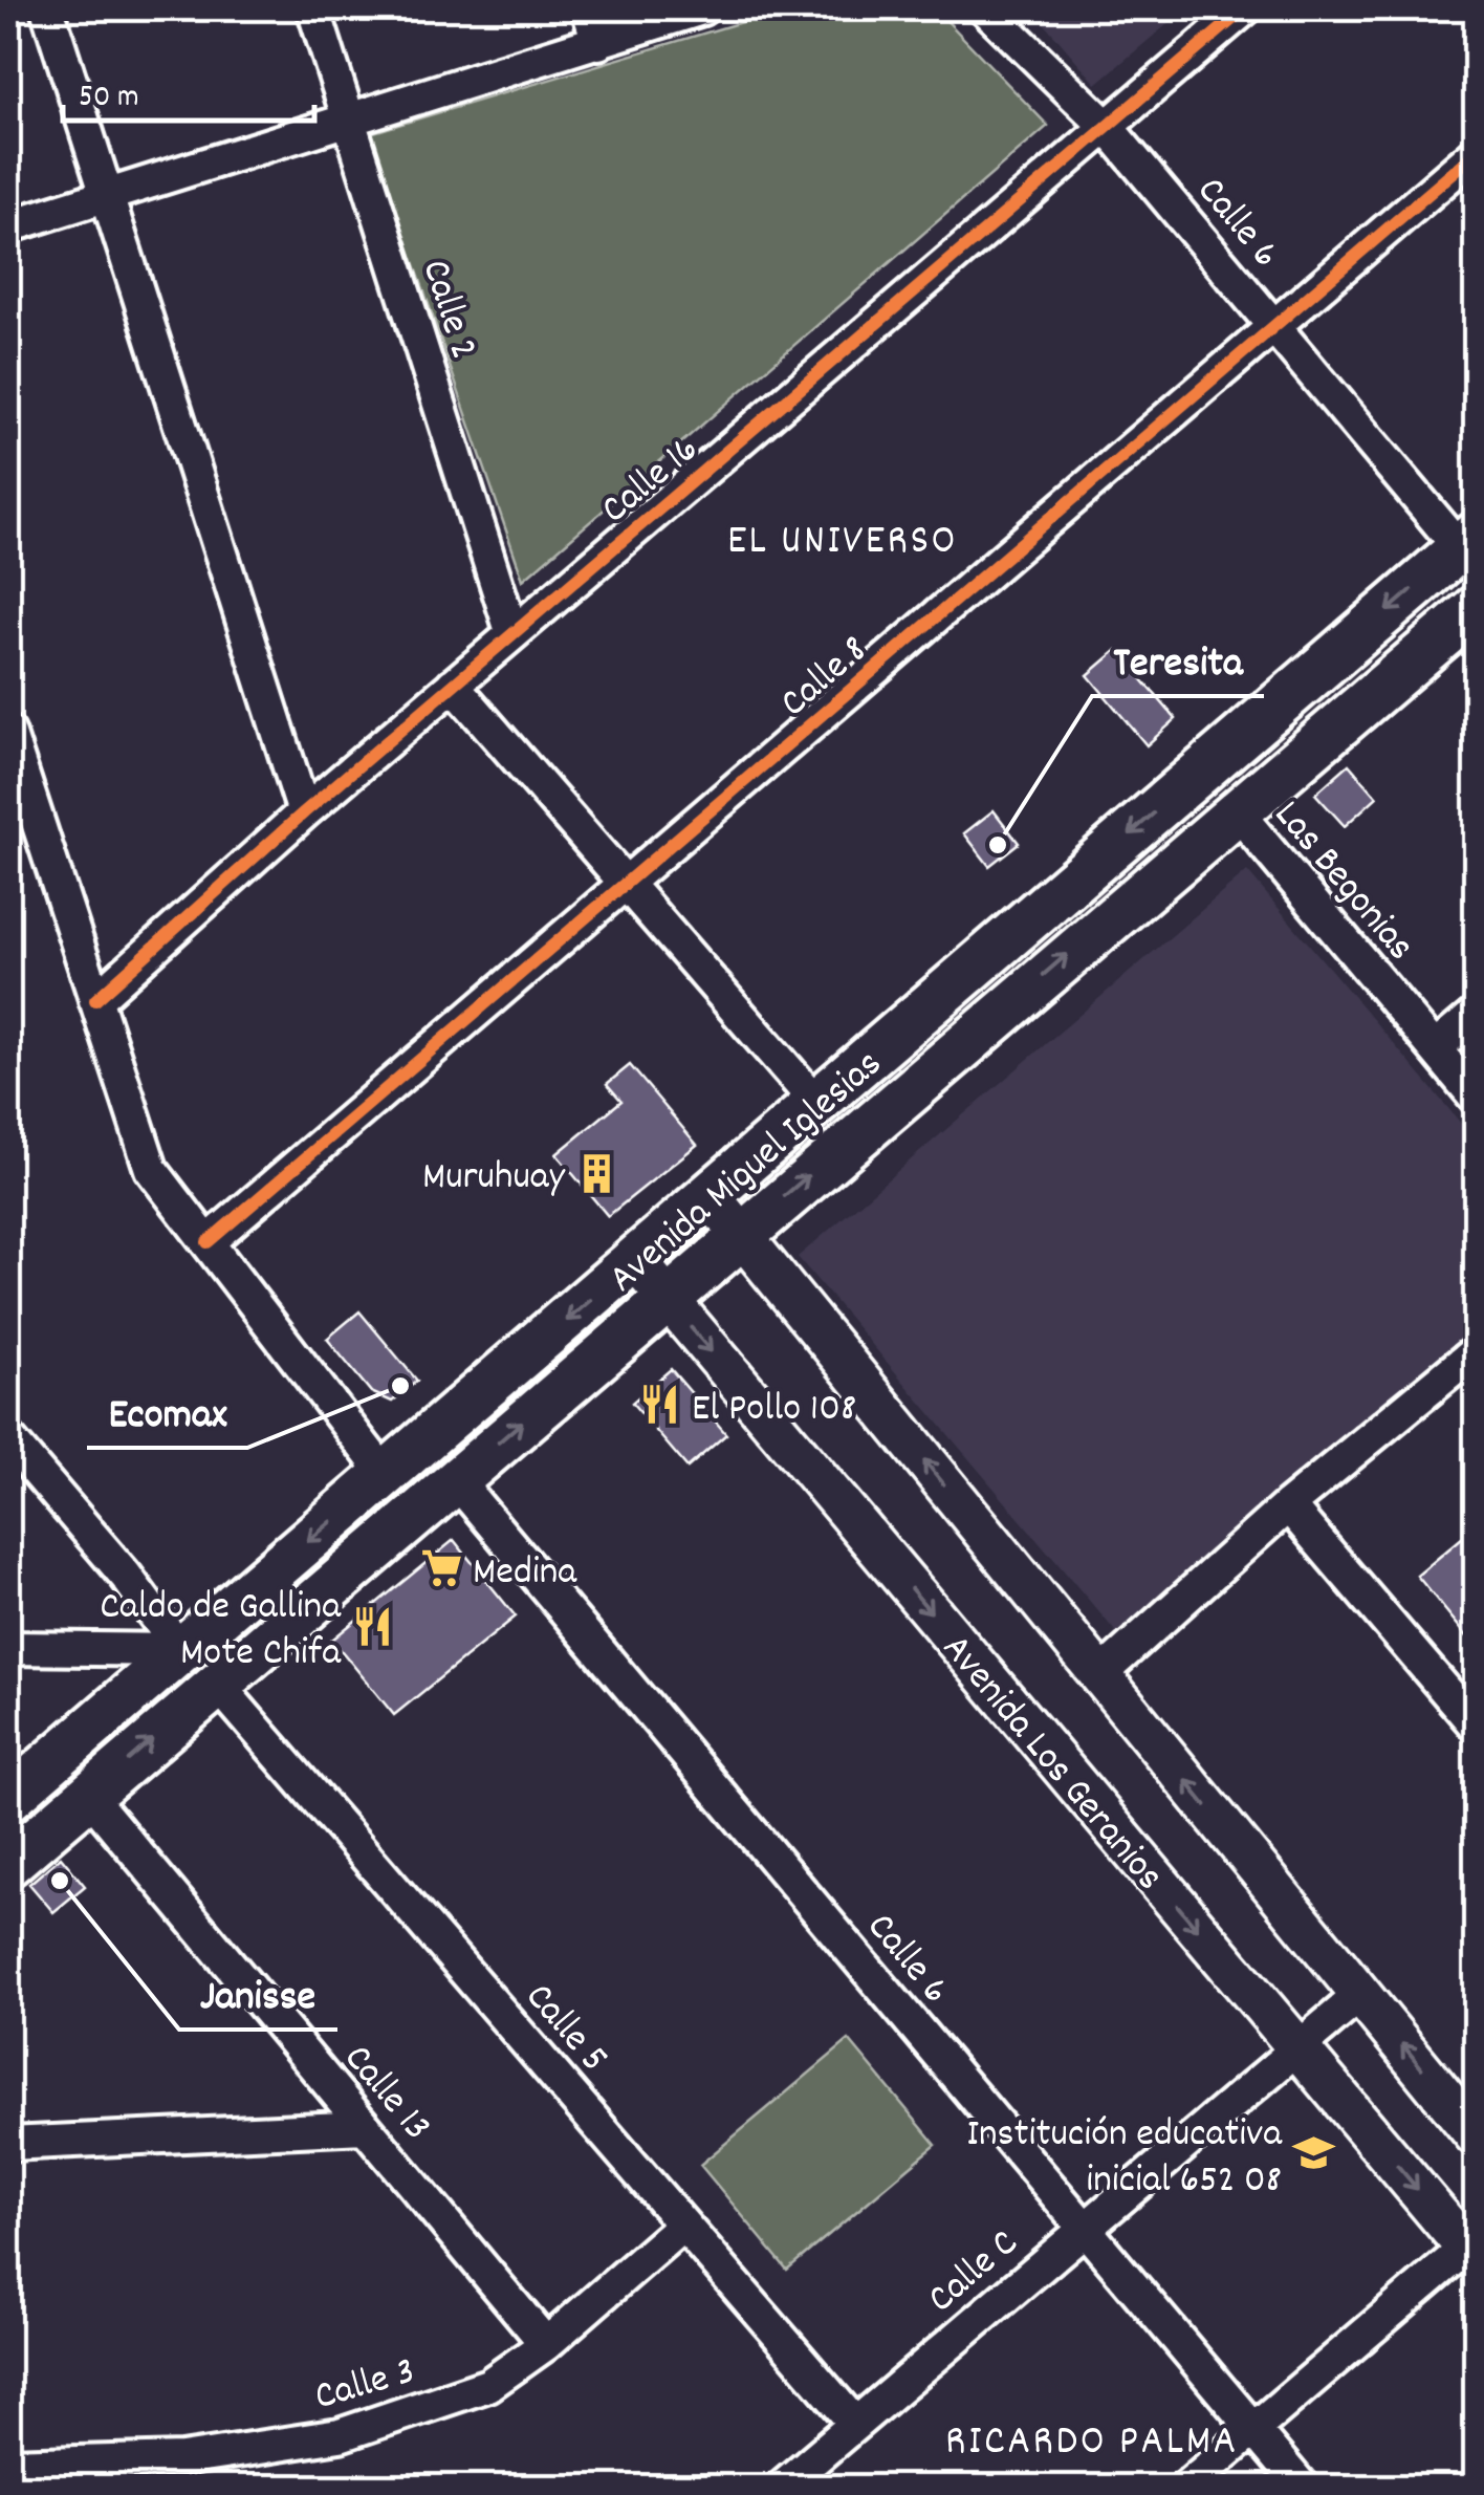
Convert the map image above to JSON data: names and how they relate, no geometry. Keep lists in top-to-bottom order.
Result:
{
  "streets": {
    "main road": ["Avenida Miguel Iglesias"],
    "street": [
      "Calle 6",
      "Calle 2",
      "Calle 16",
      "Calle 8",
      "Las Begonias",
      "Avenida Los Geranios",
      "Calle 5",
      "Calle 13",
      "Calle C",
      "Calle 3"
    ]
  },
  "crossings": [
    ["Calle 6", "Calle 16"],
    ["Calle 6", "Calle 8"],
    ["Calle 6", "Avenida Miguel Iglesias"],
    ["Calle 6", "Calle C"],
    ["Calle 2", "Calle 16"],
    ["Las Begonias", "Avenida Miguel Iglesias"],
    ["Avenida Miguel Iglesias", "Avenida Los Geranios"],
    ["Avenida Miguel Iglesias", "Calle 5"],
    ["Avenida Miguel Iglesias", "Calle 13"],
    ["Avenida Los Geranios", "Calle C"],
    ["Calle 5", "Calle C"],
    ["Calle 5", "Calle 3"],
    ["Calle 13", "Calle 3"]
  ],
  "districts": ["EL UNIVERSO", "RICARDO PALMA"],
  "places": {
    "other": ["Teresita", "Ecomax", "Janisse"],
    "building": ["Muruhuay"],
    "restaurant": ["El Pollo 108", "Caldo de Gallina Mote Chifa"],
    "supermarket": ["Medina"],
    "school or university": ["Institución educativa inicial 652 08"]
  },
  "scale_bar": "50 m"
}
